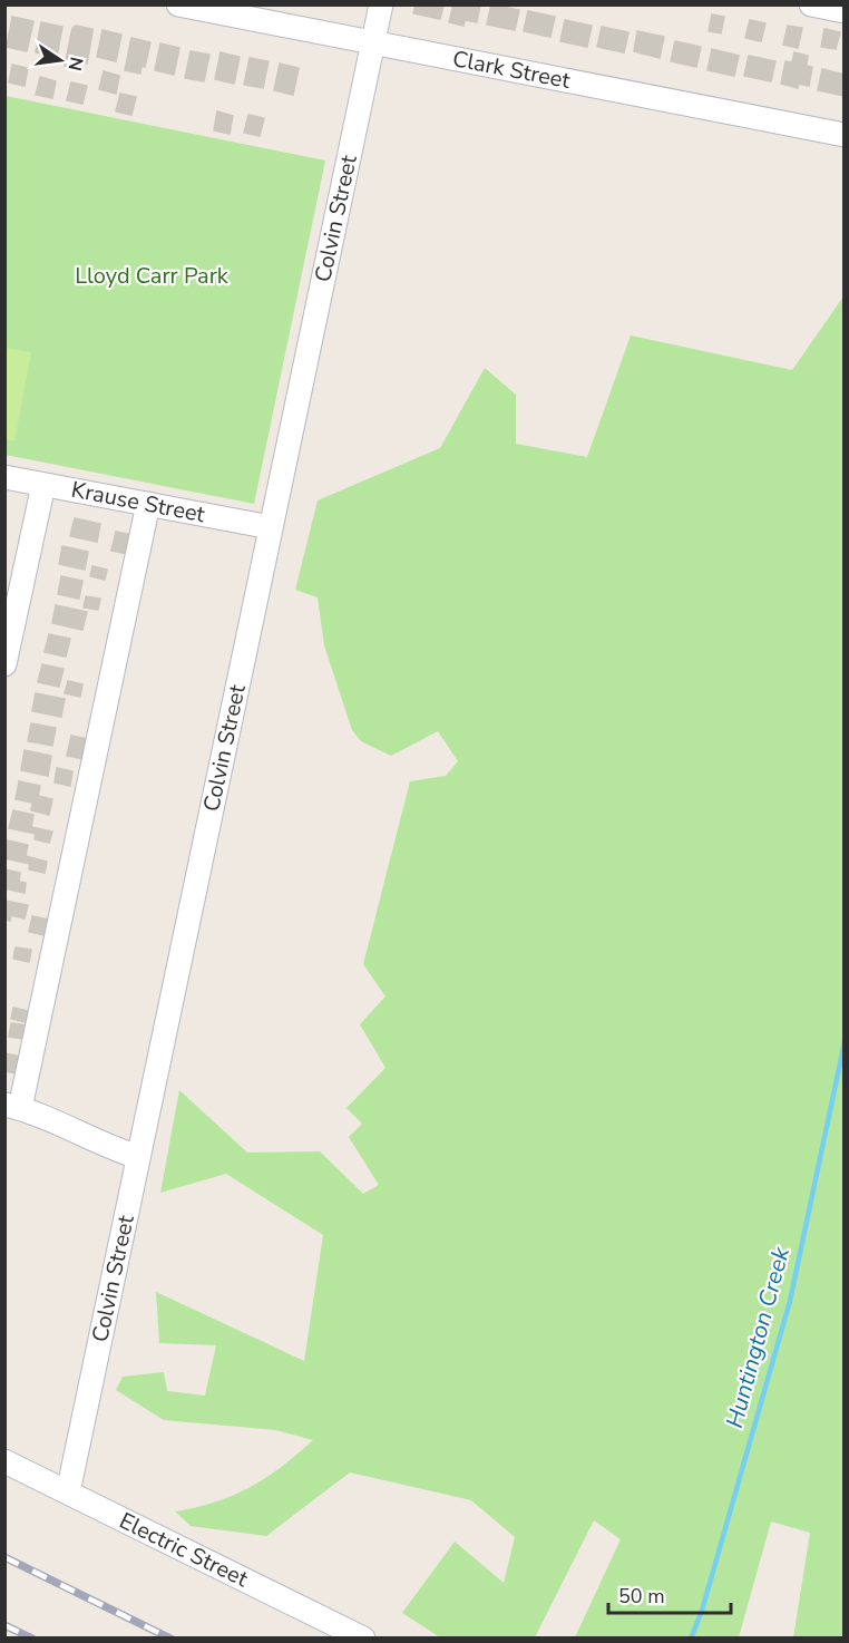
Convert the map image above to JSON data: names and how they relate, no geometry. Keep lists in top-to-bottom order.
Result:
{
  "streets": {
    "street": [
      "Clark Street",
      "Colvin Street",
      "Krause Street",
      "Electric Street"
    ]
  },
  "crossings": [
    ["Clark Street", "Colvin Street"],
    ["Colvin Street", "Krause Street"],
    ["Colvin Street", "Electric Street"]
  ],
  "water": ["Huntington Creek"],
  "parks": ["Lloyd Carr Park"],
  "scale_bar": "50 m",
  "north": "right"
}
